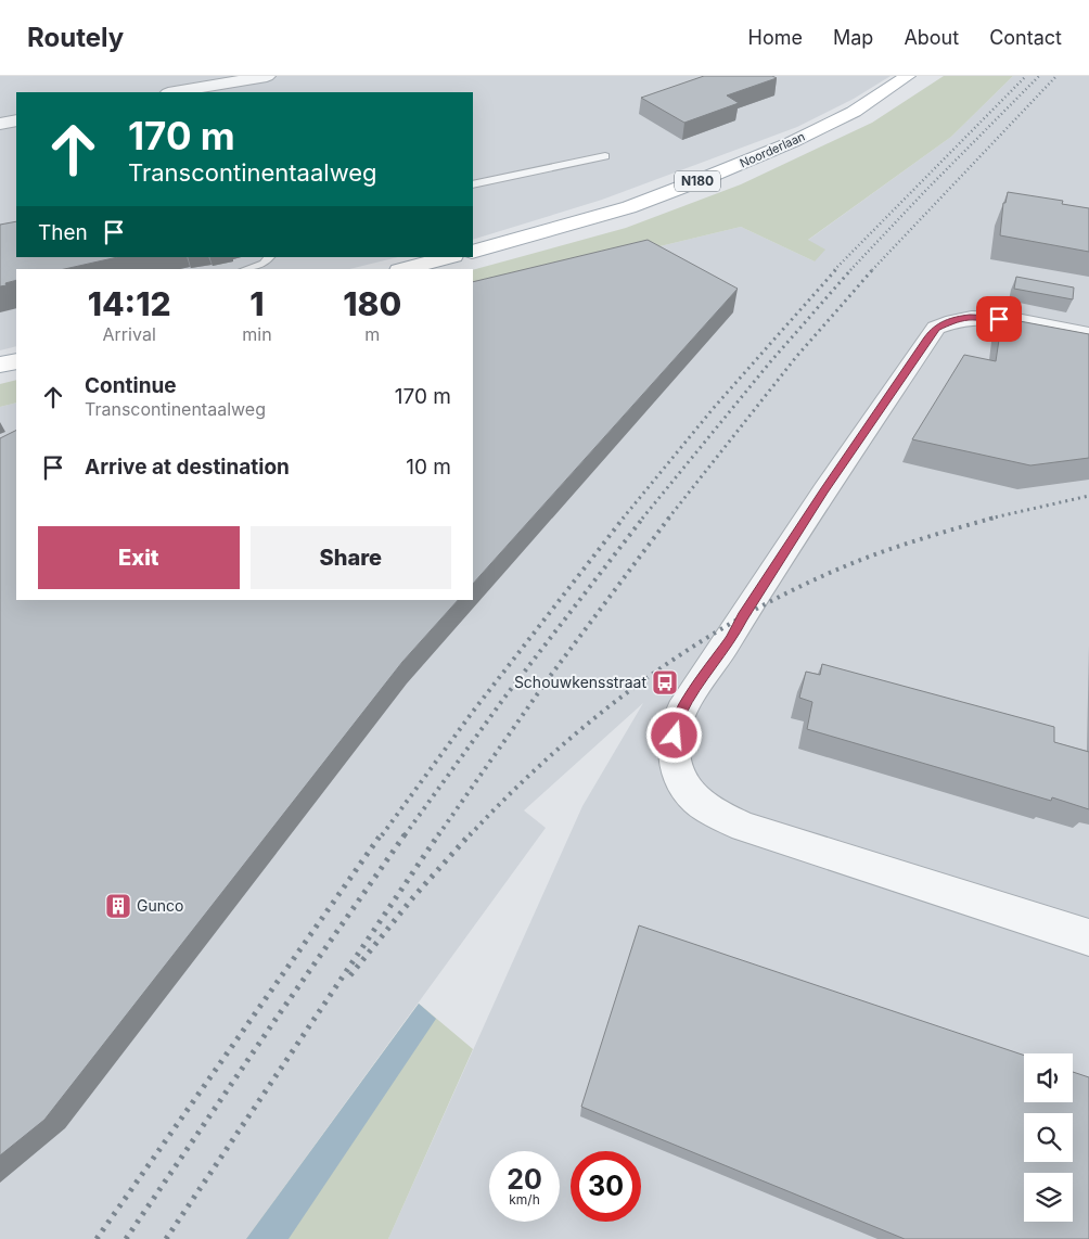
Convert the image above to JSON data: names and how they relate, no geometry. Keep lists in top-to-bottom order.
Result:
{
  "streets": {
    "main road": ["Noorderlaan", "N180"]
  },
  "places": {
    "bus stop": ["Schouwkensstraat"],
    "building": ["Gunco"]
  },
  "page": {
    "header": "Routely",
    "nav": [
      "Home",
      "Map",
      "About",
      "Contact"
    ],
    "turn": ["170 m", "Transcontinentaalweg"],
    "then": "Then",
    "eta": [
      "14:12",
      "Arrival",
      "1",
      "min",
      "180",
      "m"
    ],
    "list": [
      {
        "name": "Continue",
        "note": "Transcontinentaalweg",
        "value": "170 m"
      },
      {
        "name": "Arrive at destination",
        "value": "10 m"
      }
    ],
    "buttons": ["Exit", "Share"],
    "speed": "20 km/h",
    "limit": "30"
  }
}
